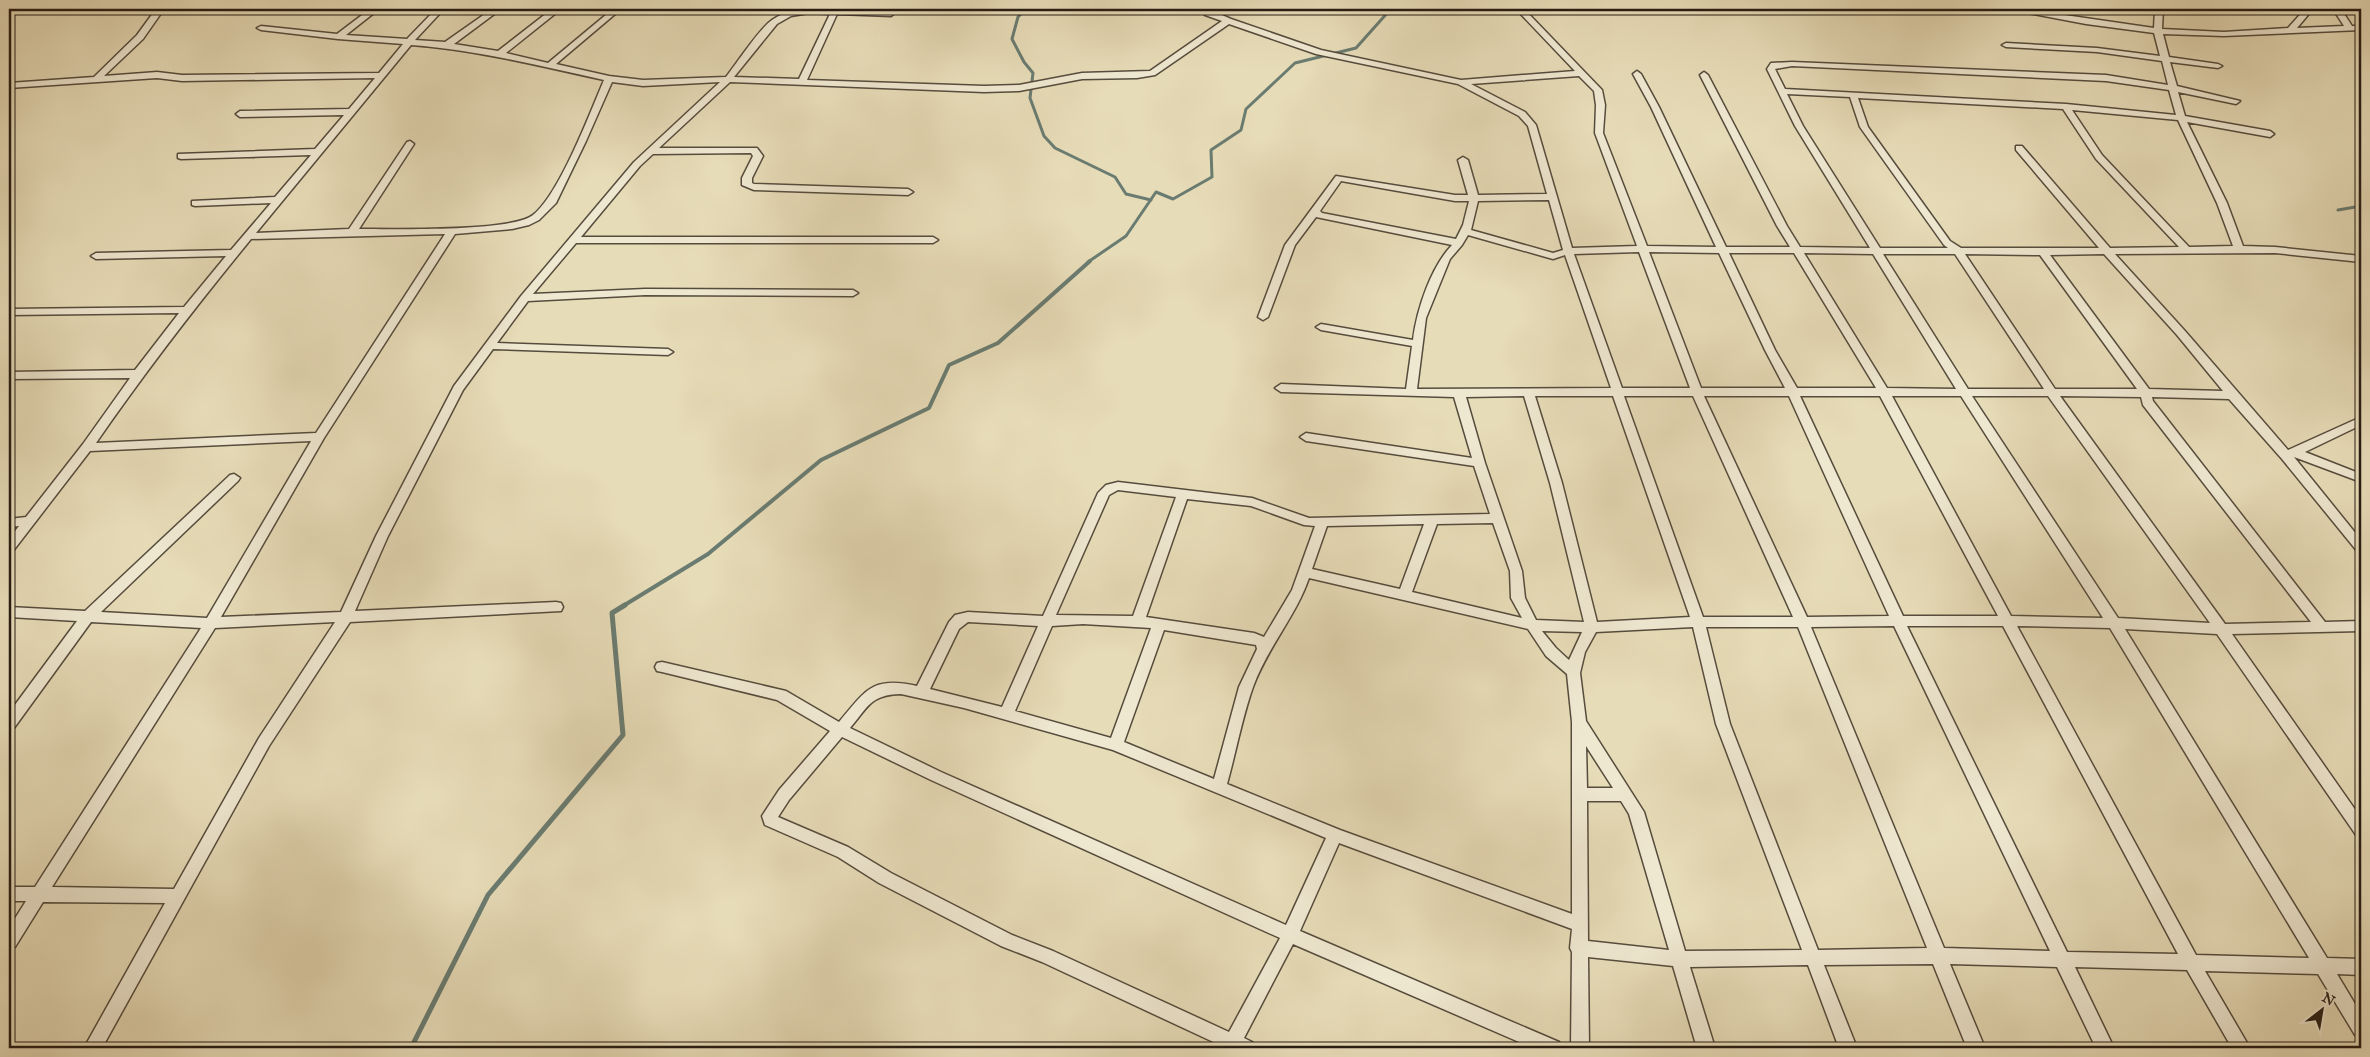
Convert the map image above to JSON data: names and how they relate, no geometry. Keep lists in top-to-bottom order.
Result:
{
  "north": "top right"
}
